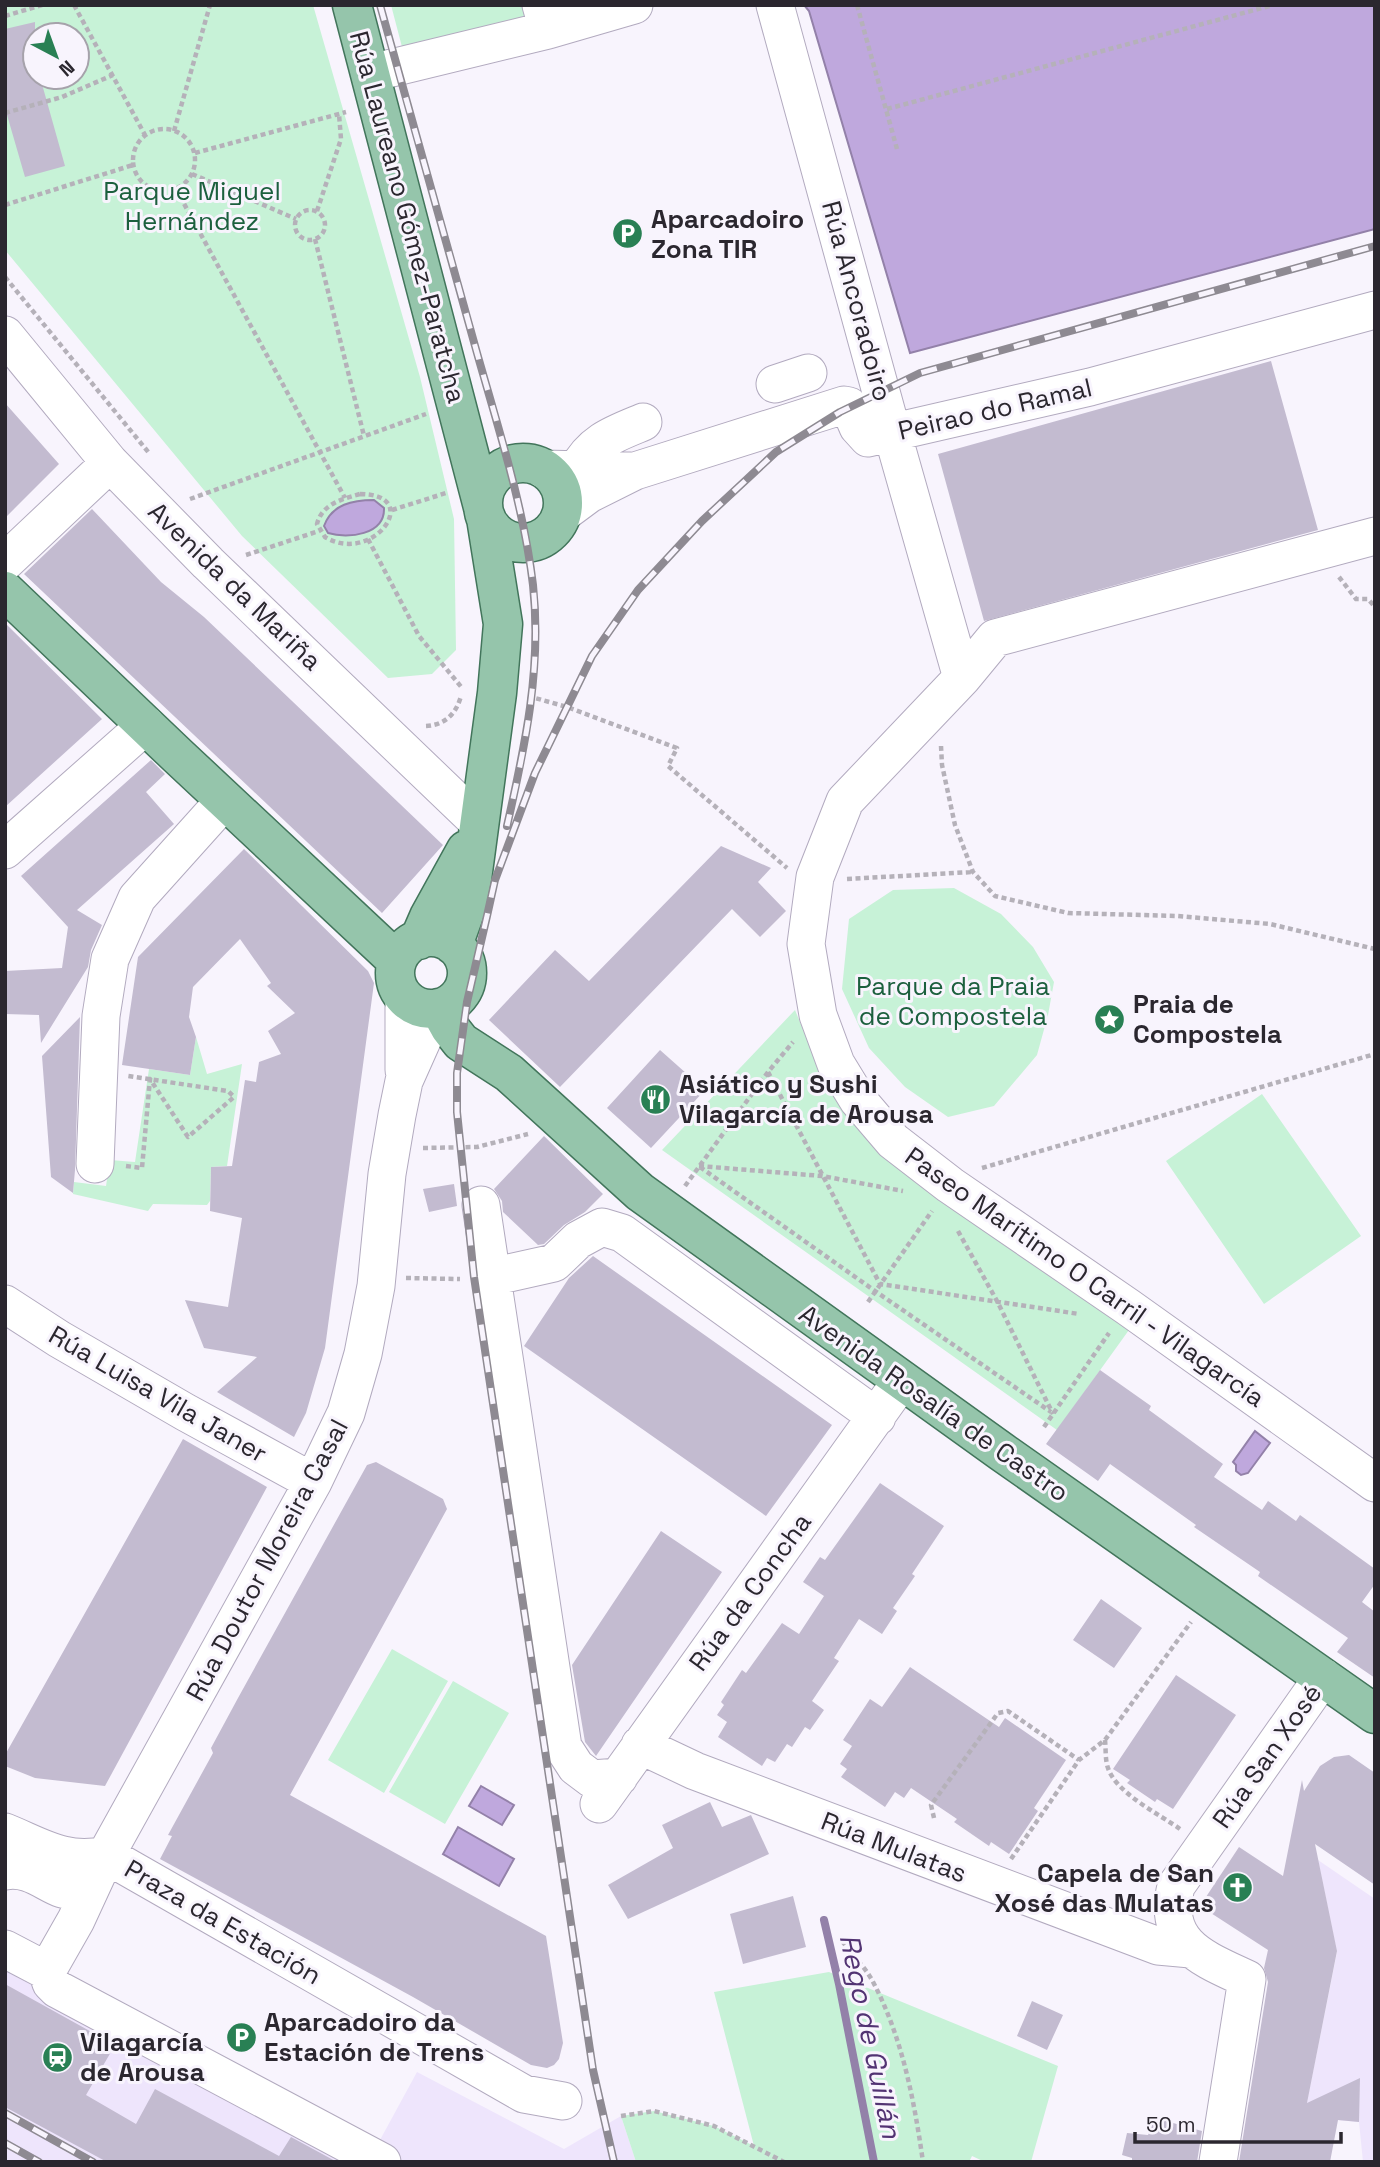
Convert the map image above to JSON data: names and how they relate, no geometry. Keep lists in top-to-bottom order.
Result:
{
  "streets": {
    "main road": ["Rúa Laureano Gómez-Paratcha", "Avenida Rosalía de Castro"],
    "street": [
      "Rúa Ancoradoiro",
      "Peirao do Ramal",
      "Avenida da Mariña",
      "Paseo Marítimo O Carril - Vilagarcía",
      "Rúa Luisa Vila Janer",
      "Rúa Doutor Moreira Casal",
      "Rúa da Concha",
      "Rúa San Xosé",
      "Rúa Mulatas",
      "Praza da Estación"
    ]
  },
  "crossings": [
    ["Rúa Laureano Gómez-Paratcha", "Peirao do Ramal"],
    ["Rúa Ancoradoiro", "Peirao do Ramal"],
    ["Rúa Ancoradoiro", "Paseo Marítimo O Carril - Vilagarcía"],
    ["Rúa Luisa Vila Janer", "Rúa Doutor Moreira Casal"],
    ["Avenida Rosalía de Castro", "Rúa Doutor Moreira Casal"],
    ["Avenida Rosalía de Castro", "Rúa da Concha"],
    ["Avenida Rosalía de Castro", "Rúa San Xosé"],
    ["Rúa Doutor Moreira Casal", "Praza da Estación"],
    ["Rúa da Concha", "Rúa Mulatas"],
    ["Rúa San Xosé", "Rúa Mulatas"]
  ],
  "water": ["Rego de Guillán"],
  "parks": ["Parque Miguel Hernández", "Parque da Praia de Compostela"],
  "places": {
    "parking": ["Aparcadoiro Zona TIR", "Aparcadoiro da Estación de Trens"],
    "place": ["Praia de Compostela"],
    "restaurant": ["Asiático y Sushi Vilagarcía de Arousa"],
    "church": ["Capela de San Xosé das Mulatas"],
    "station": ["Vilagarcía de Arousa"]
  },
  "scale_bar": "50 m",
  "north": "bottom right"
}
